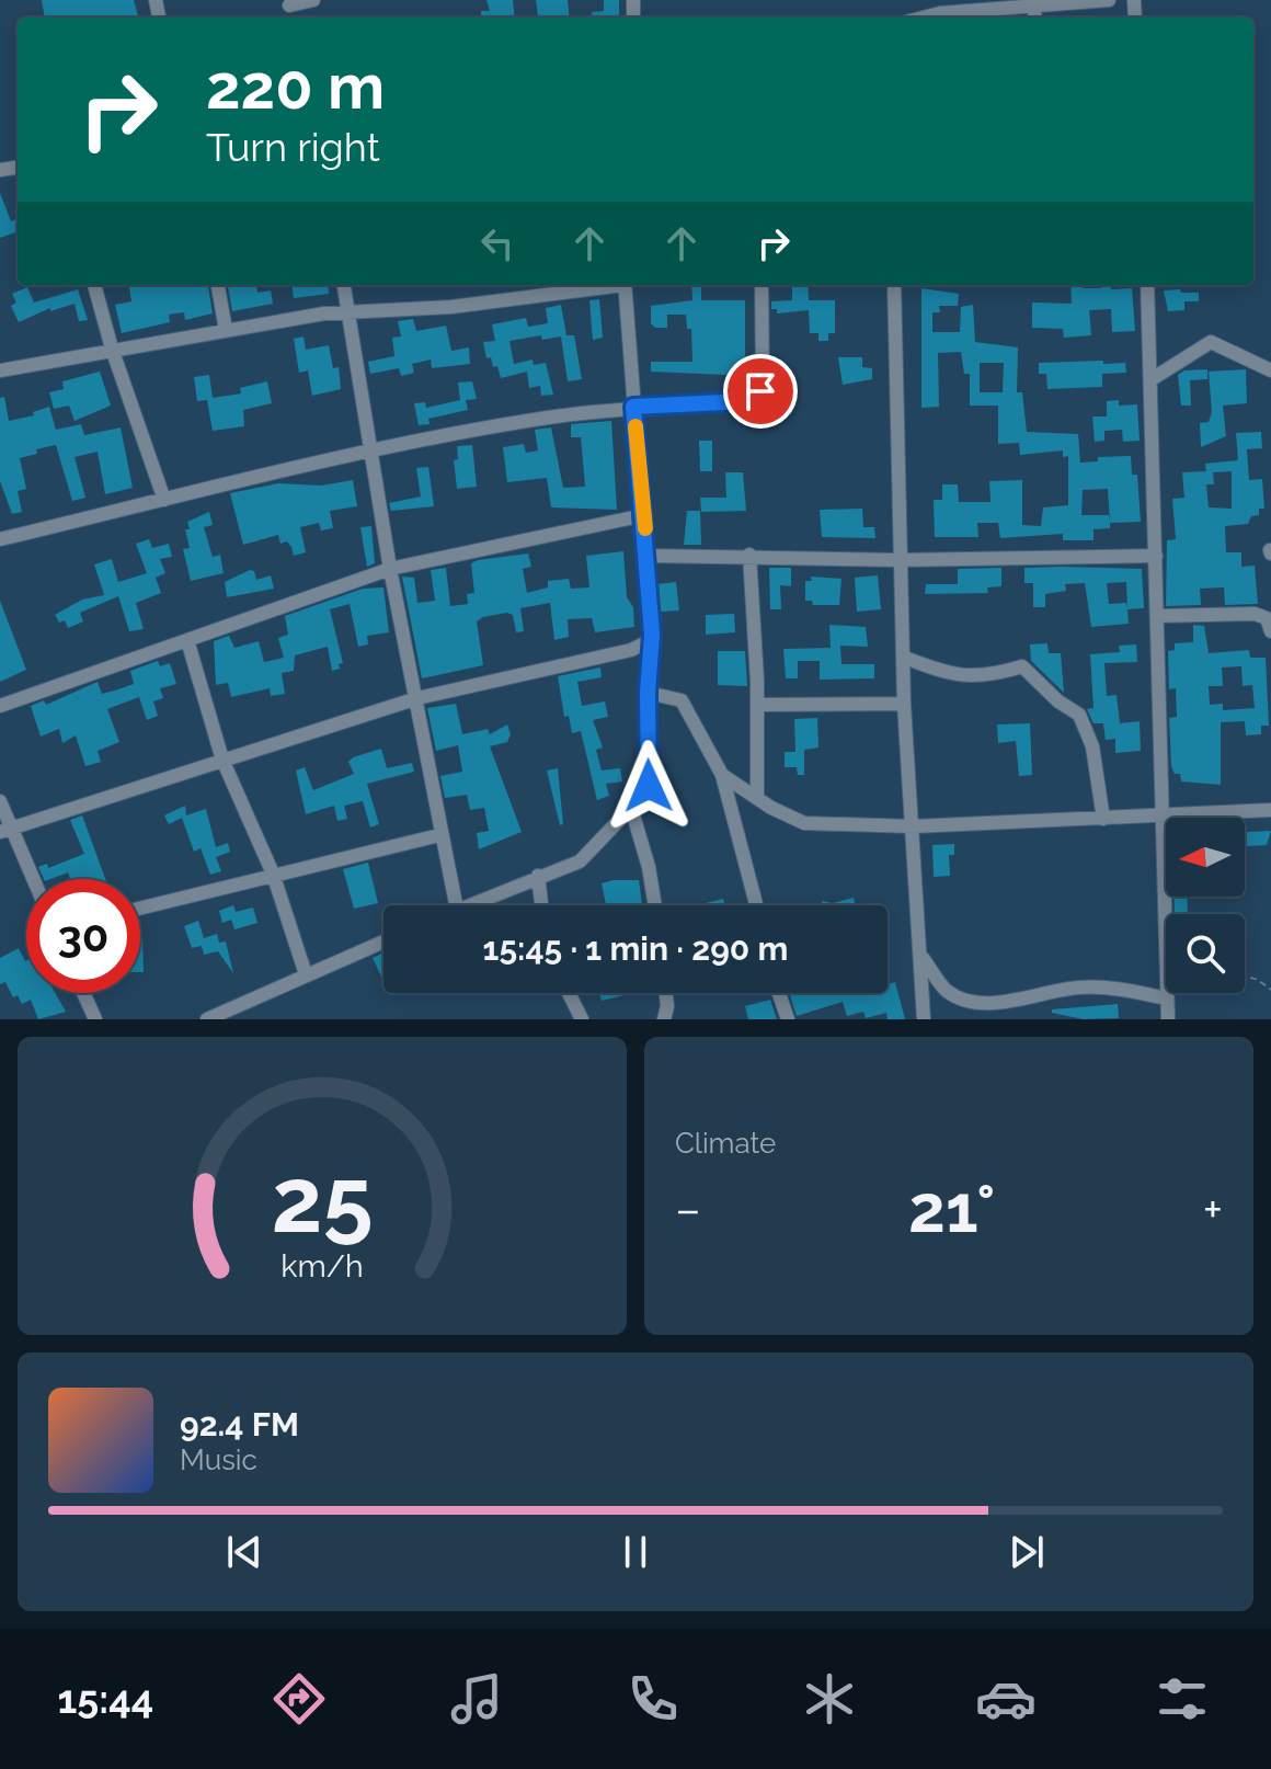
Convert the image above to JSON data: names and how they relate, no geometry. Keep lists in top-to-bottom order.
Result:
{
  "north": "left",
  "page": {
    "turn": ["220 m", "Turn right"],
    "limit": "30",
    "trip": "15:45 · 1 min · 290 m",
    "tile": "Climate",
    "heat": ["−", "21°", "+"],
    "song": ["92.4 FM", "Music"],
    "tabs": "15:44",
    "gauge": ["25", "km/h"]
  }
}
